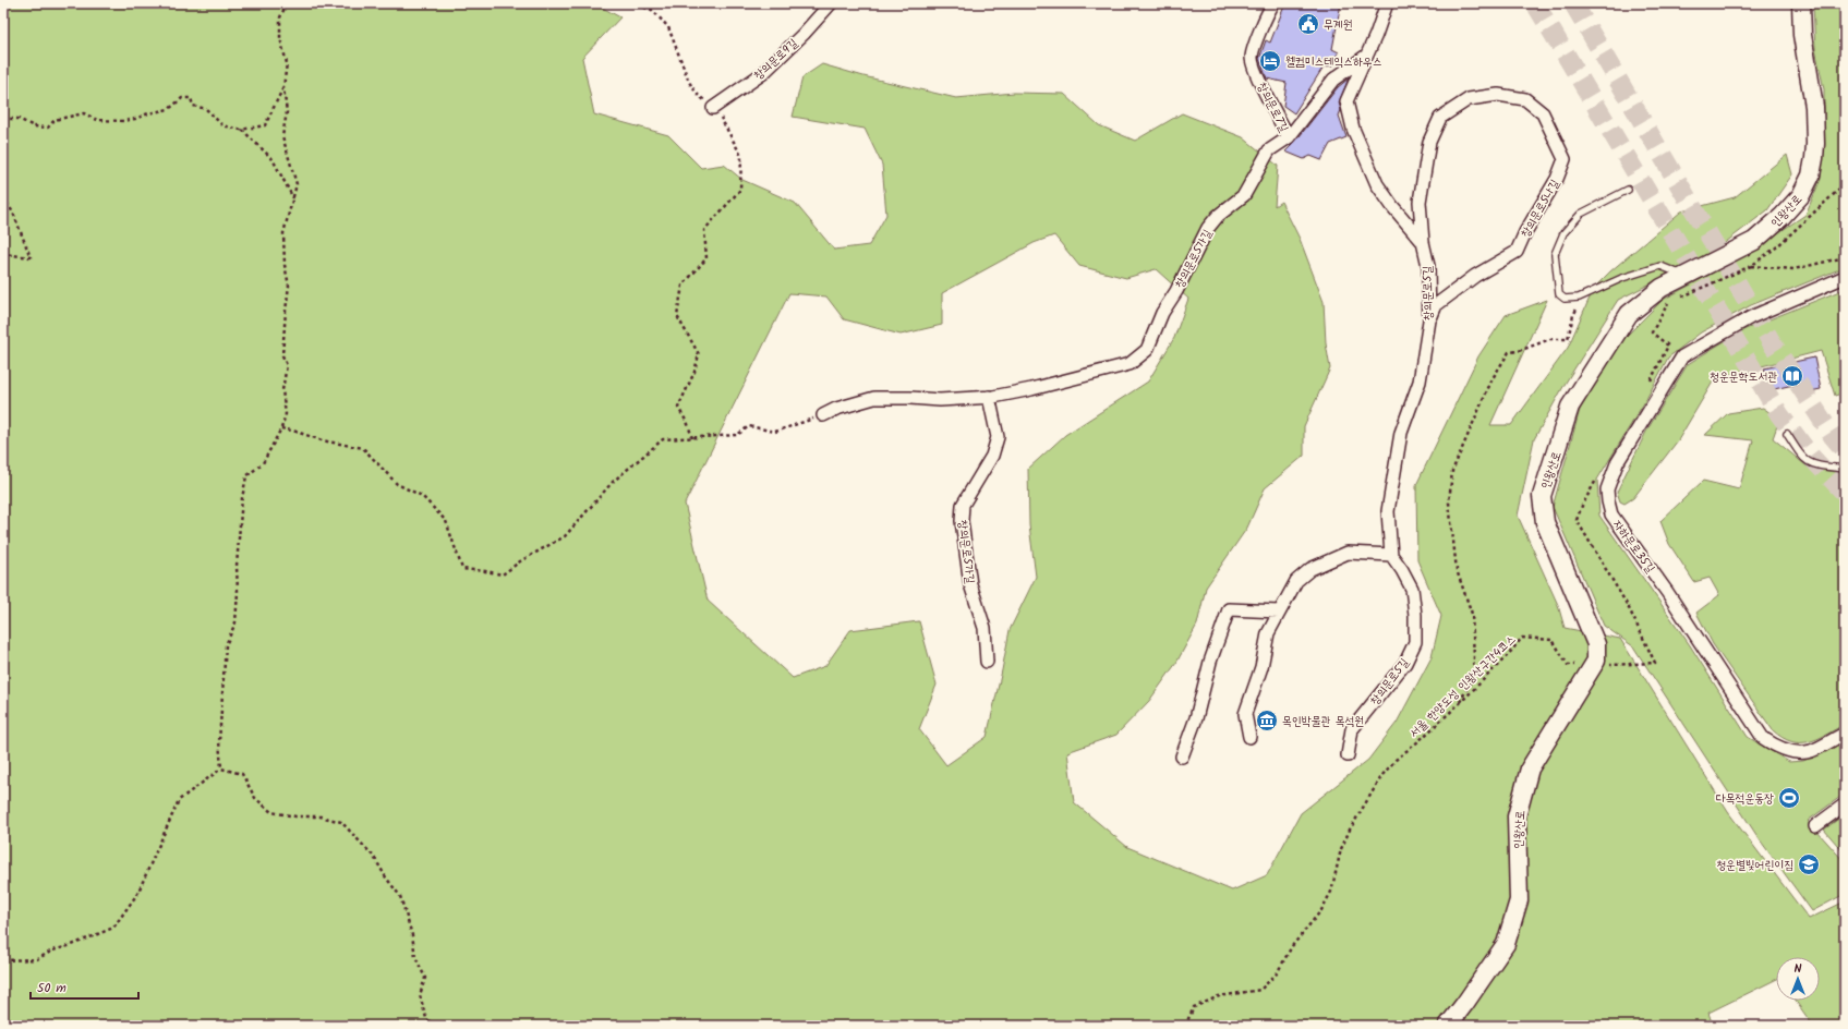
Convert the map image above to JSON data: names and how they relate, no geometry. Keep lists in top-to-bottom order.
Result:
{
  "streets": {
    "street": [
      "창의문로9길",
      "창의문로7길",
      "창의문로5나길",
      "인왕산로",
      "창의문로5가길",
      "창의문로5길",
      "자하문로35길"
    ],
    "path": ["서울 한양도성 인왕산구간4코스"]
  },
  "crossings": [
    ["창의문로7길", "창의문로5가길"],
    ["창의문로5나길", "창의문로5길"],
    ["인왕산로", "서울 한양도성 인왕산구간4코스"],
    ["창의문로5가길", "창의문로5길"]
  ],
  "places": {
    "public building": ["무계원"],
    "hotel": ["웰컴미스테익스하우스"],
    "library": ["청운문학도서관"],
    "museum": ["목인박물관 목석원"],
    "sports": ["다목적운동장"],
    "school or university": ["청운별빛어린이집"]
  },
  "scale_bar": "50 m",
  "north": "top"
}
